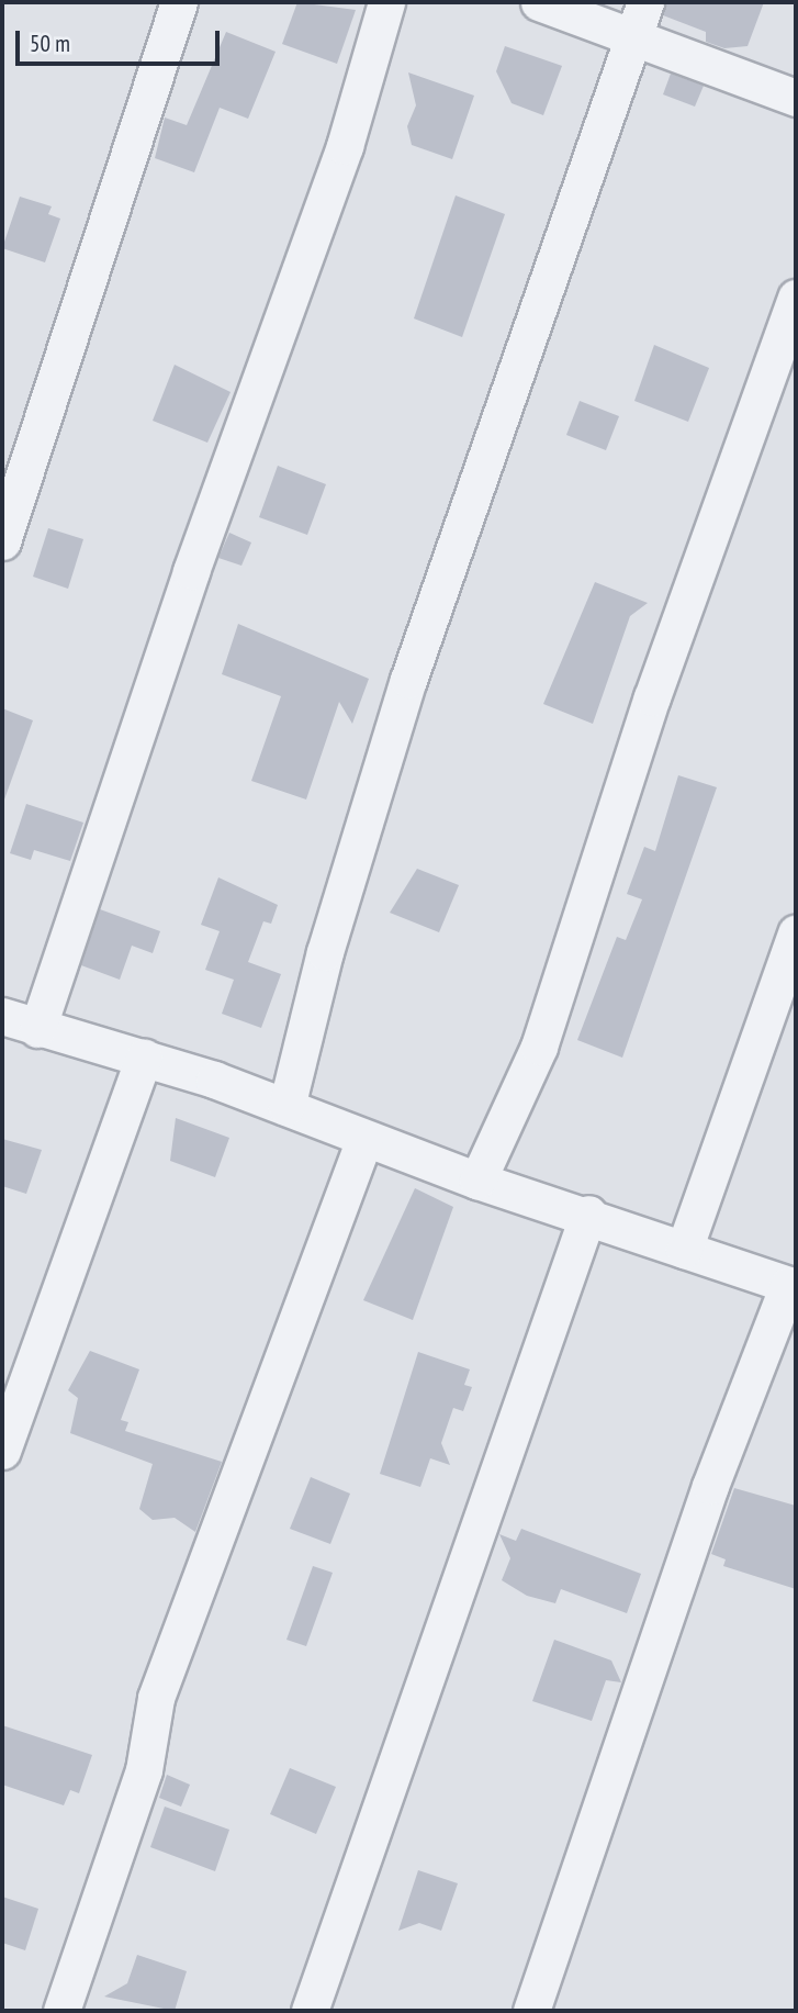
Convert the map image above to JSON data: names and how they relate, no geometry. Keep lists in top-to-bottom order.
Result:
{
  "scale_bar": "50 m"
}
